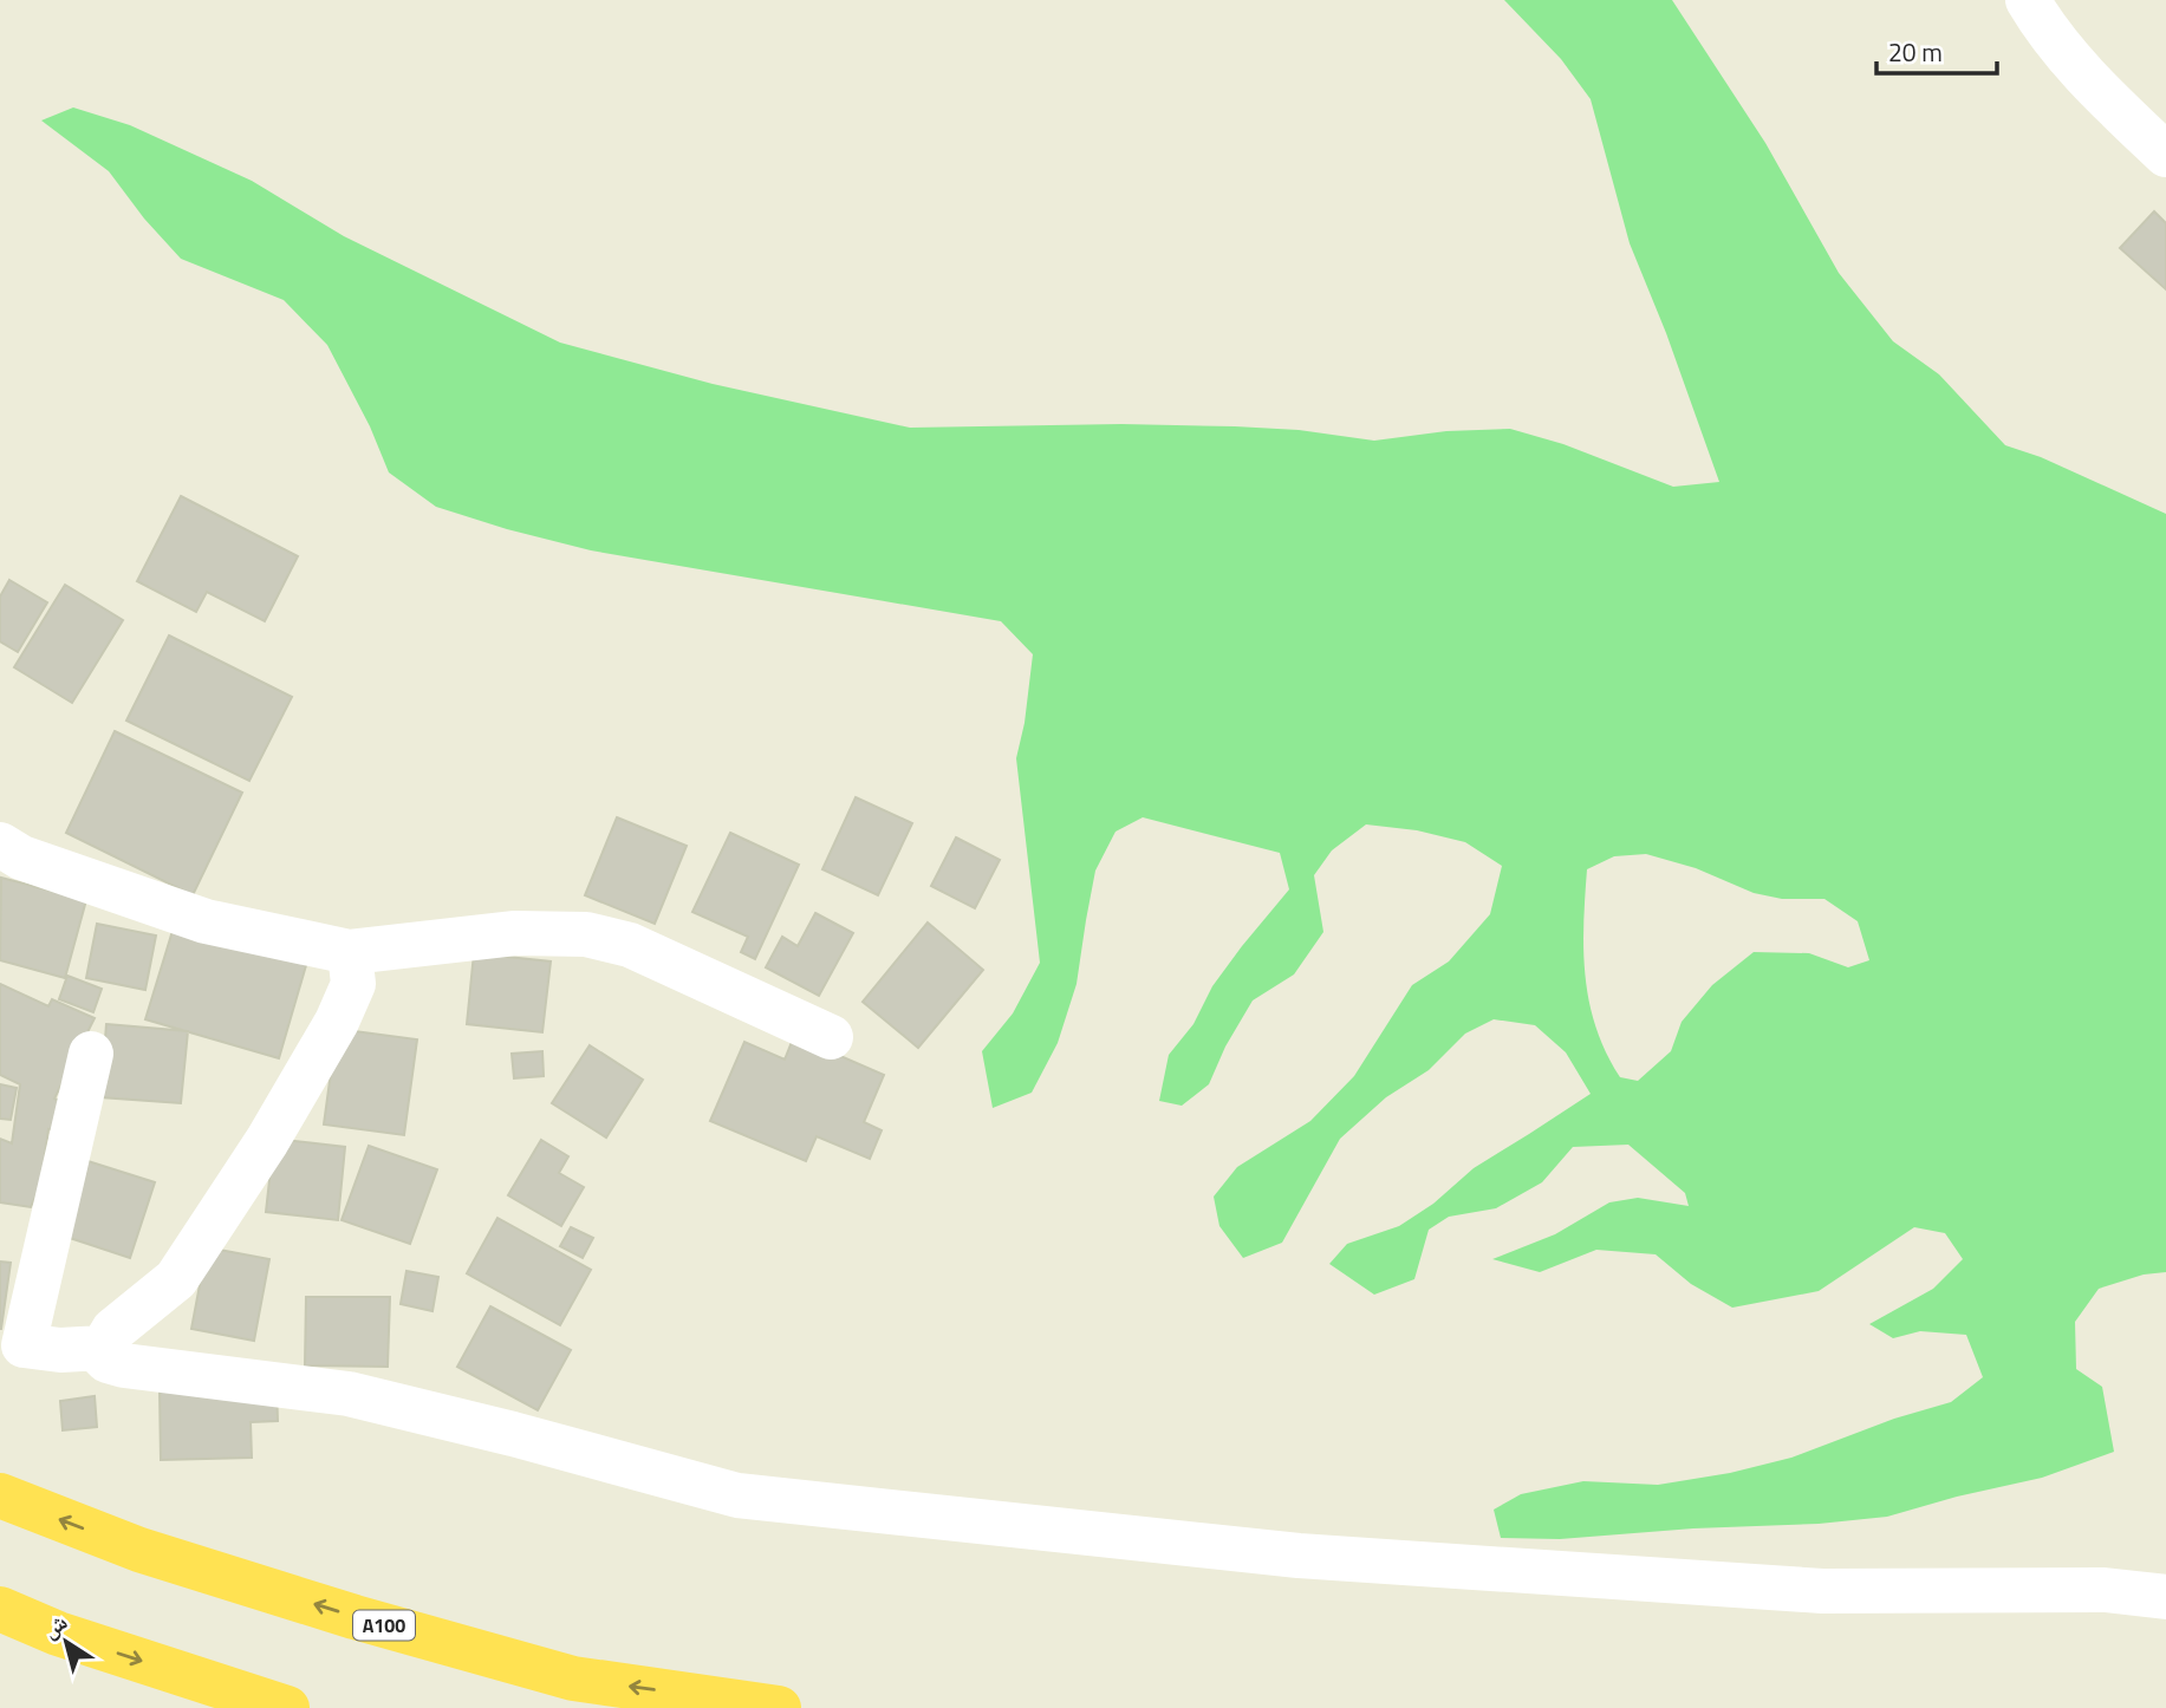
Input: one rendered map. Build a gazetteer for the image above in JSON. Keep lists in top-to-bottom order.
{
  "streets": {
    "highway": ["A100"]
  },
  "scale_bar": "20 m",
  "north": "top left"
}
